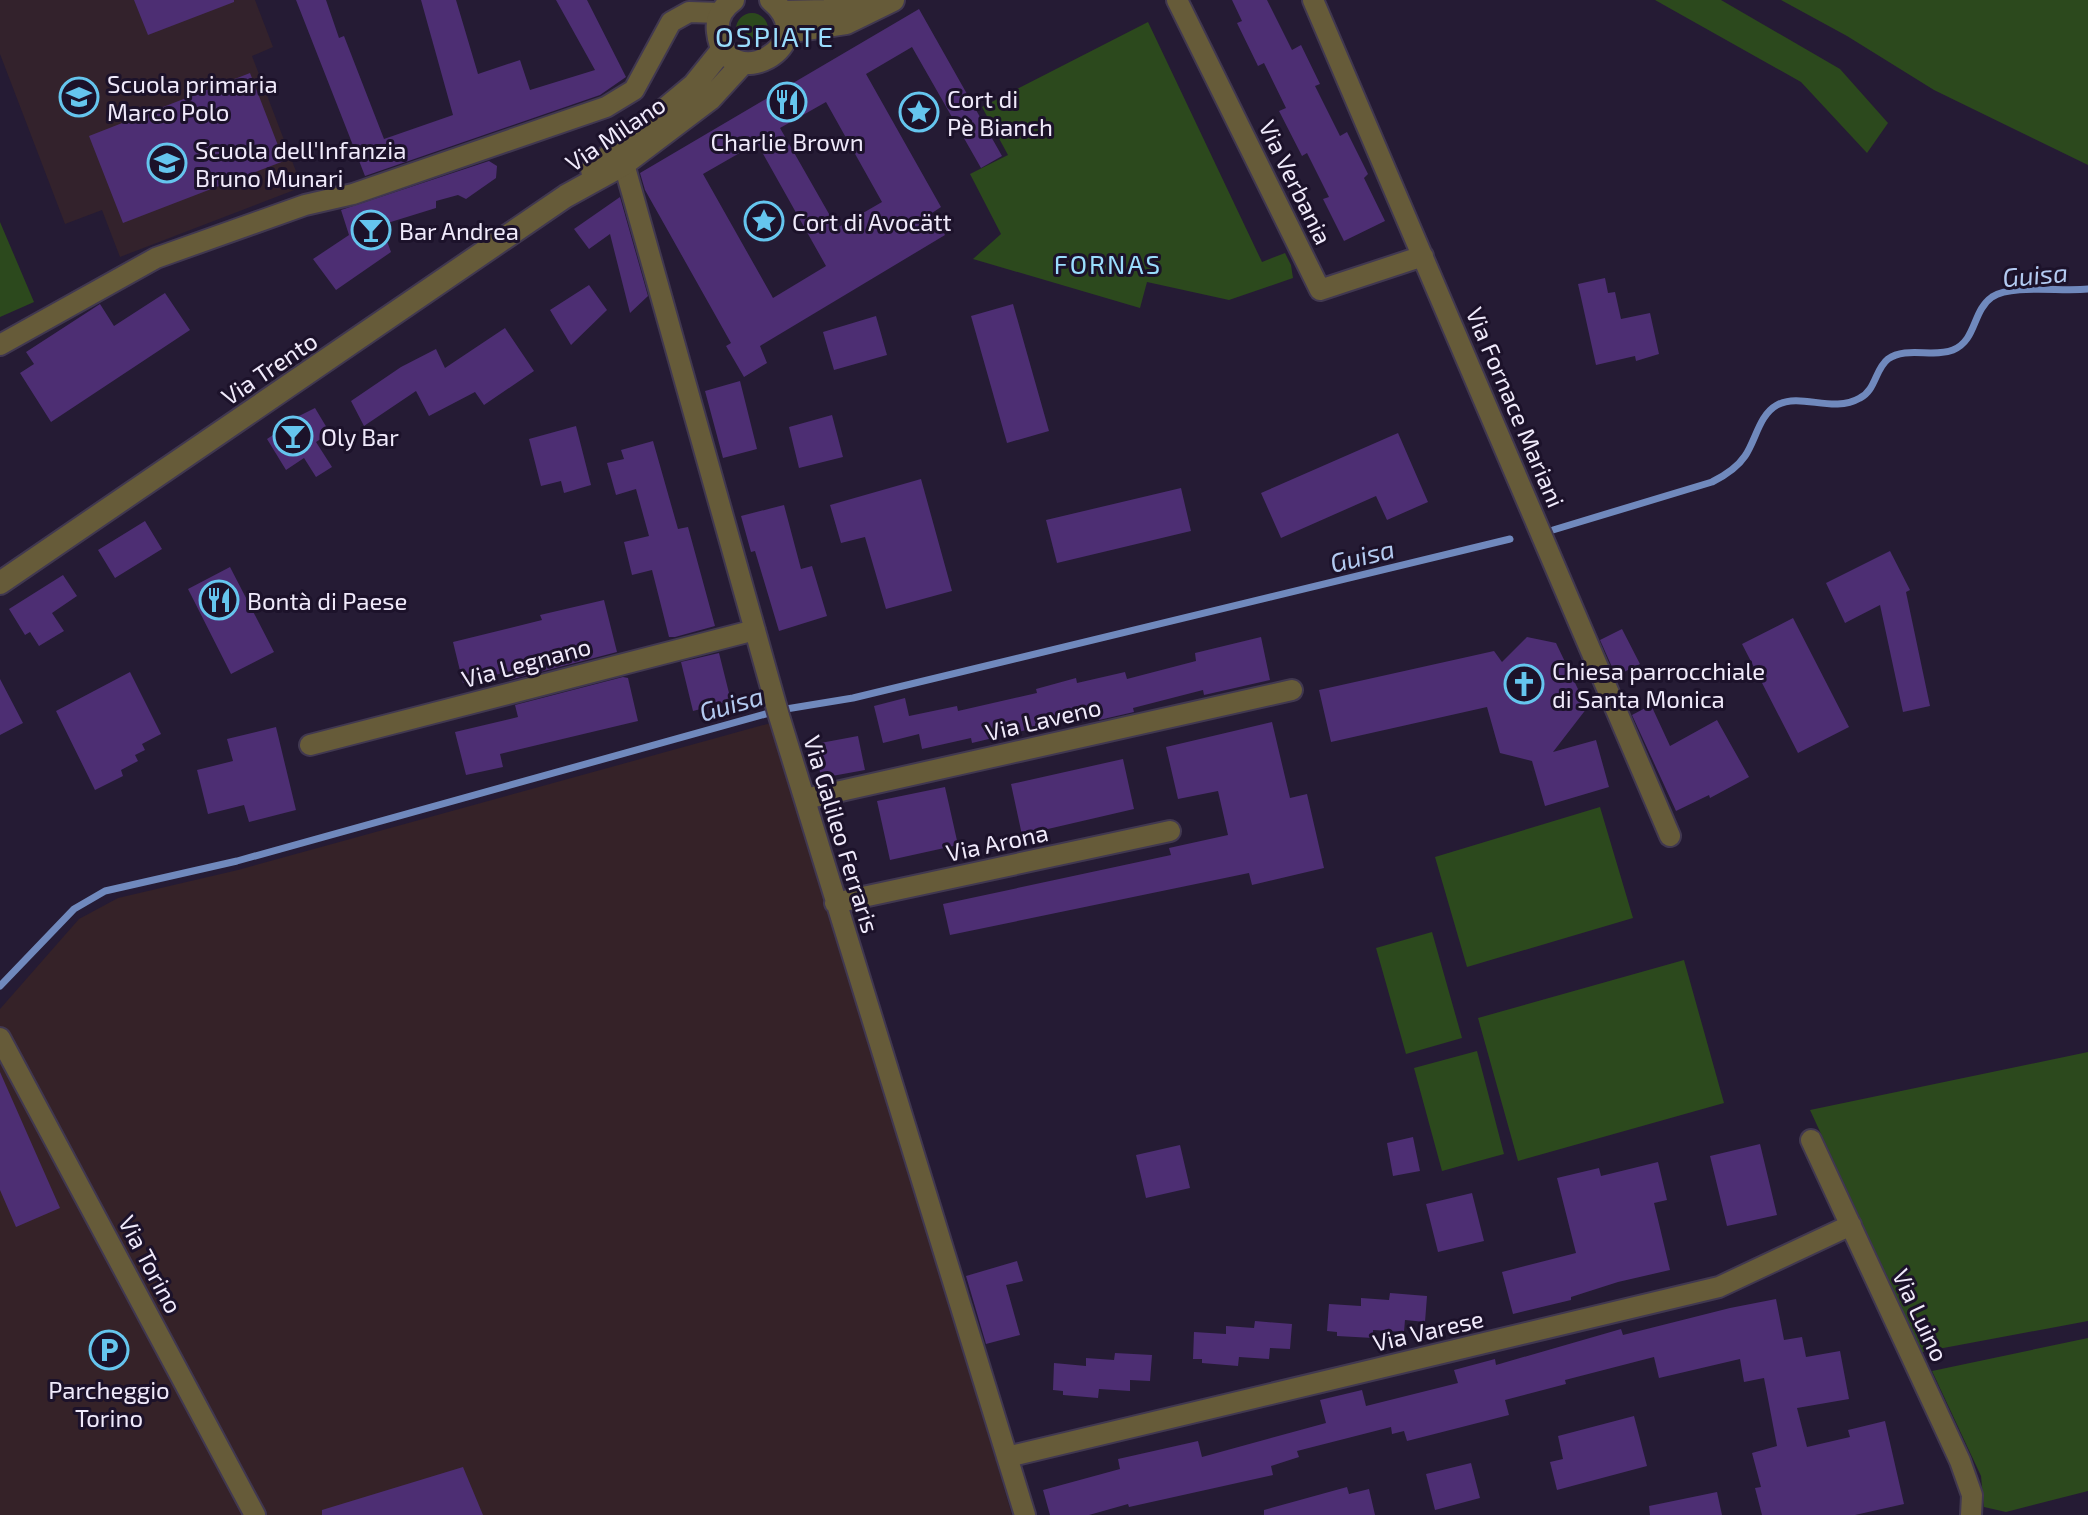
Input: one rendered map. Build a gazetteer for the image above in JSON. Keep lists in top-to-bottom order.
{
  "streets": {
    "street": [
      "Via Milano",
      "Via Verbania",
      "Via Trento",
      "Via Fornace Mariani",
      "Via Legnano",
      "Via Laveno",
      "Via Galileo Ferraris",
      "Via Arona",
      "Via Torino",
      "Via Luino",
      "Via Varese"
    ]
  },
  "crossings": [
    ["Via Milano", "Via Trento"],
    ["Via Milano", "Via Galileo Ferraris"],
    ["Via Verbania", "Via Fornace Mariani"],
    ["Via Legnano", "Via Galileo Ferraris"],
    ["Via Laveno", "Via Galileo Ferraris"],
    ["Via Galileo Ferraris", "Via Arona"],
    ["Via Galileo Ferraris", "Via Varese"],
    ["Via Luino", "Via Varese"]
  ],
  "districts": ["OSPIATE", "FORNAS"],
  "water": ["Guisa"],
  "places": {
    "school or university": ["Scuola primaria Marco Polo", "Scuola dell'Infanzia Bruno Munari"],
    "restaurant": ["Charlie Brown", "Bontà di Paese"],
    "place": ["Cort di Pè Bianch", "Cort di Avocätt"],
    "bar": ["Bar Andrea", "Oly Bar"],
    "church": ["Chiesa parrocchiale di Santa Monica"],
    "parking": ["Parcheggio Torino"]
  }
}
